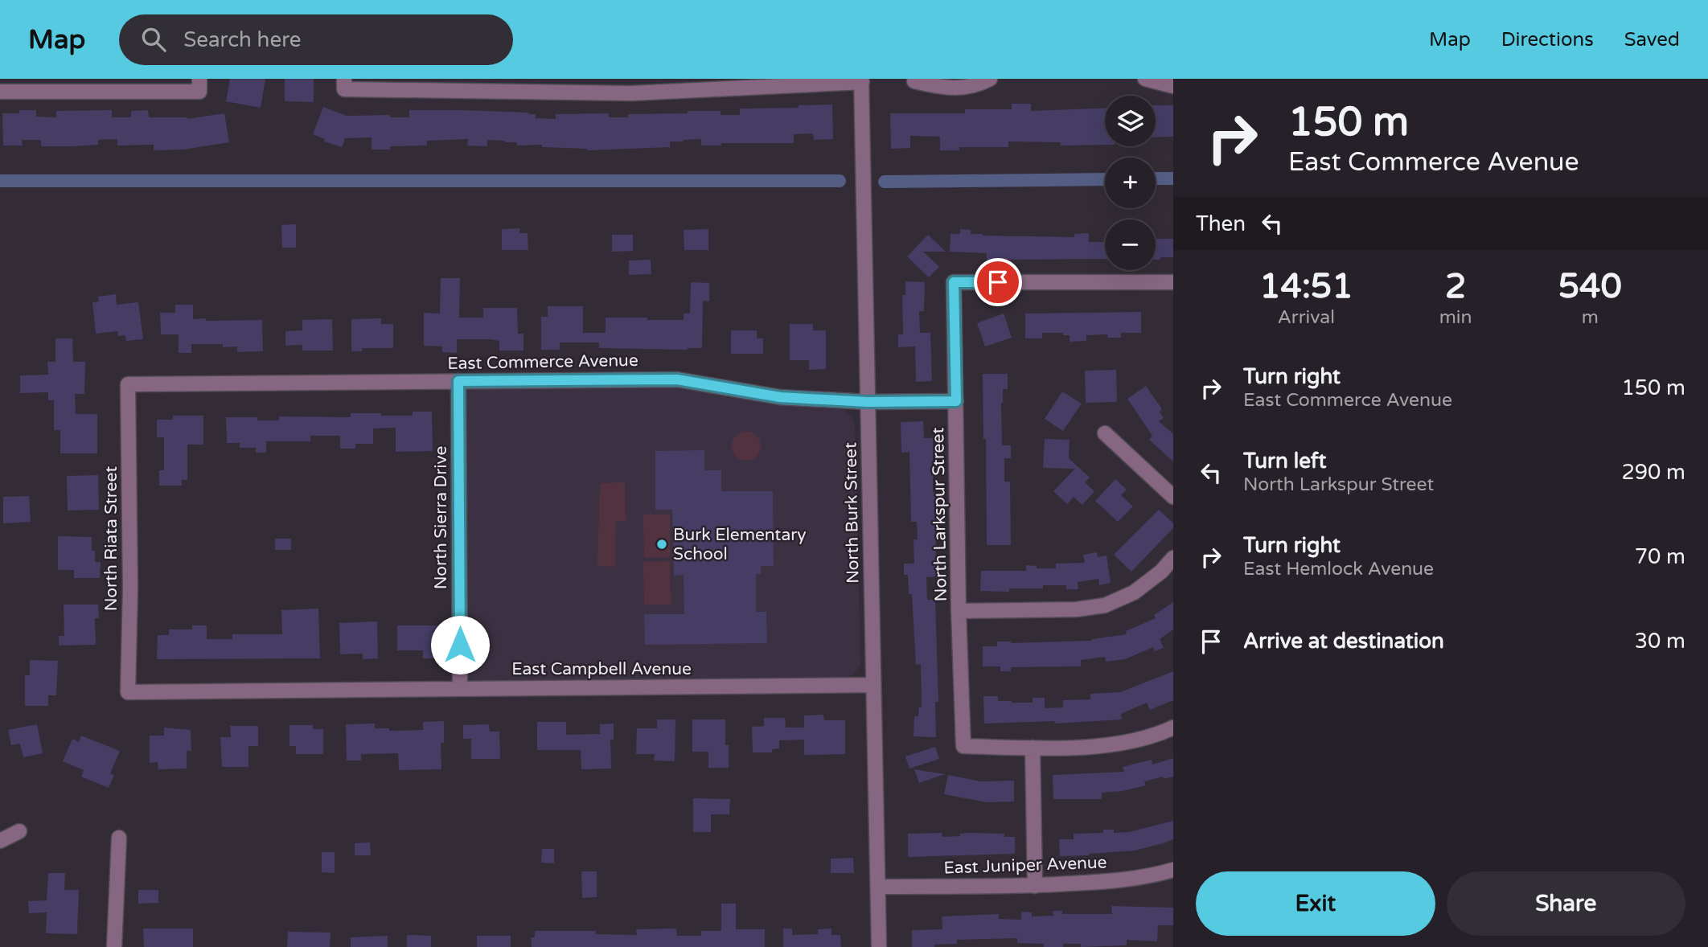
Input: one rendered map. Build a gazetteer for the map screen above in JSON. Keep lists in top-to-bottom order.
{
  "streets": {
    "street": [
      "East Commerce Avenue",
      "North Burk Street",
      "North Larkspur Street",
      "North Sierra Drive",
      "North Riata Street",
      "East Campbell Avenue",
      "East Juniper Avenue"
    ]
  },
  "crossings": [
    ["East Commerce Avenue", "North Burk Street"],
    ["East Commerce Avenue", "North Larkspur Street"],
    ["East Commerce Avenue", "North Sierra Drive"],
    ["East Commerce Avenue", "North Riata Street"],
    ["North Burk Street", "East Campbell Avenue"],
    ["North Burk Street", "East Juniper Avenue"],
    ["North Sierra Drive", "East Campbell Avenue"],
    ["North Riata Street", "East Campbell Avenue"]
  ],
  "places": ["Burk Elementary School"],
  "page": {
    "header": "Map",
    "search": "Search here",
    "nav": ["Map", "Directions", "Saved"],
    "turn": ["150 m", "East Commerce Avenue"],
    "map_buttons": ["+", "−"],
    "then": "Then",
    "eta": [
      "14:51",
      "Arrival",
      "2",
      "min",
      "540",
      "m"
    ],
    "list": [
      {
        "name": "Turn right",
        "note": "East Commerce Avenue",
        "value": "150 m"
      },
      {
        "name": "Turn left",
        "note": "North Larkspur Street",
        "value": "290 m"
      },
      {
        "name": "Turn right",
        "note": "East Hemlock Avenue",
        "value": "70 m"
      },
      {
        "name": "Arrive at destination",
        "value": "30 m"
      }
    ],
    "buttons": ["Exit", "Share"]
  }
}
